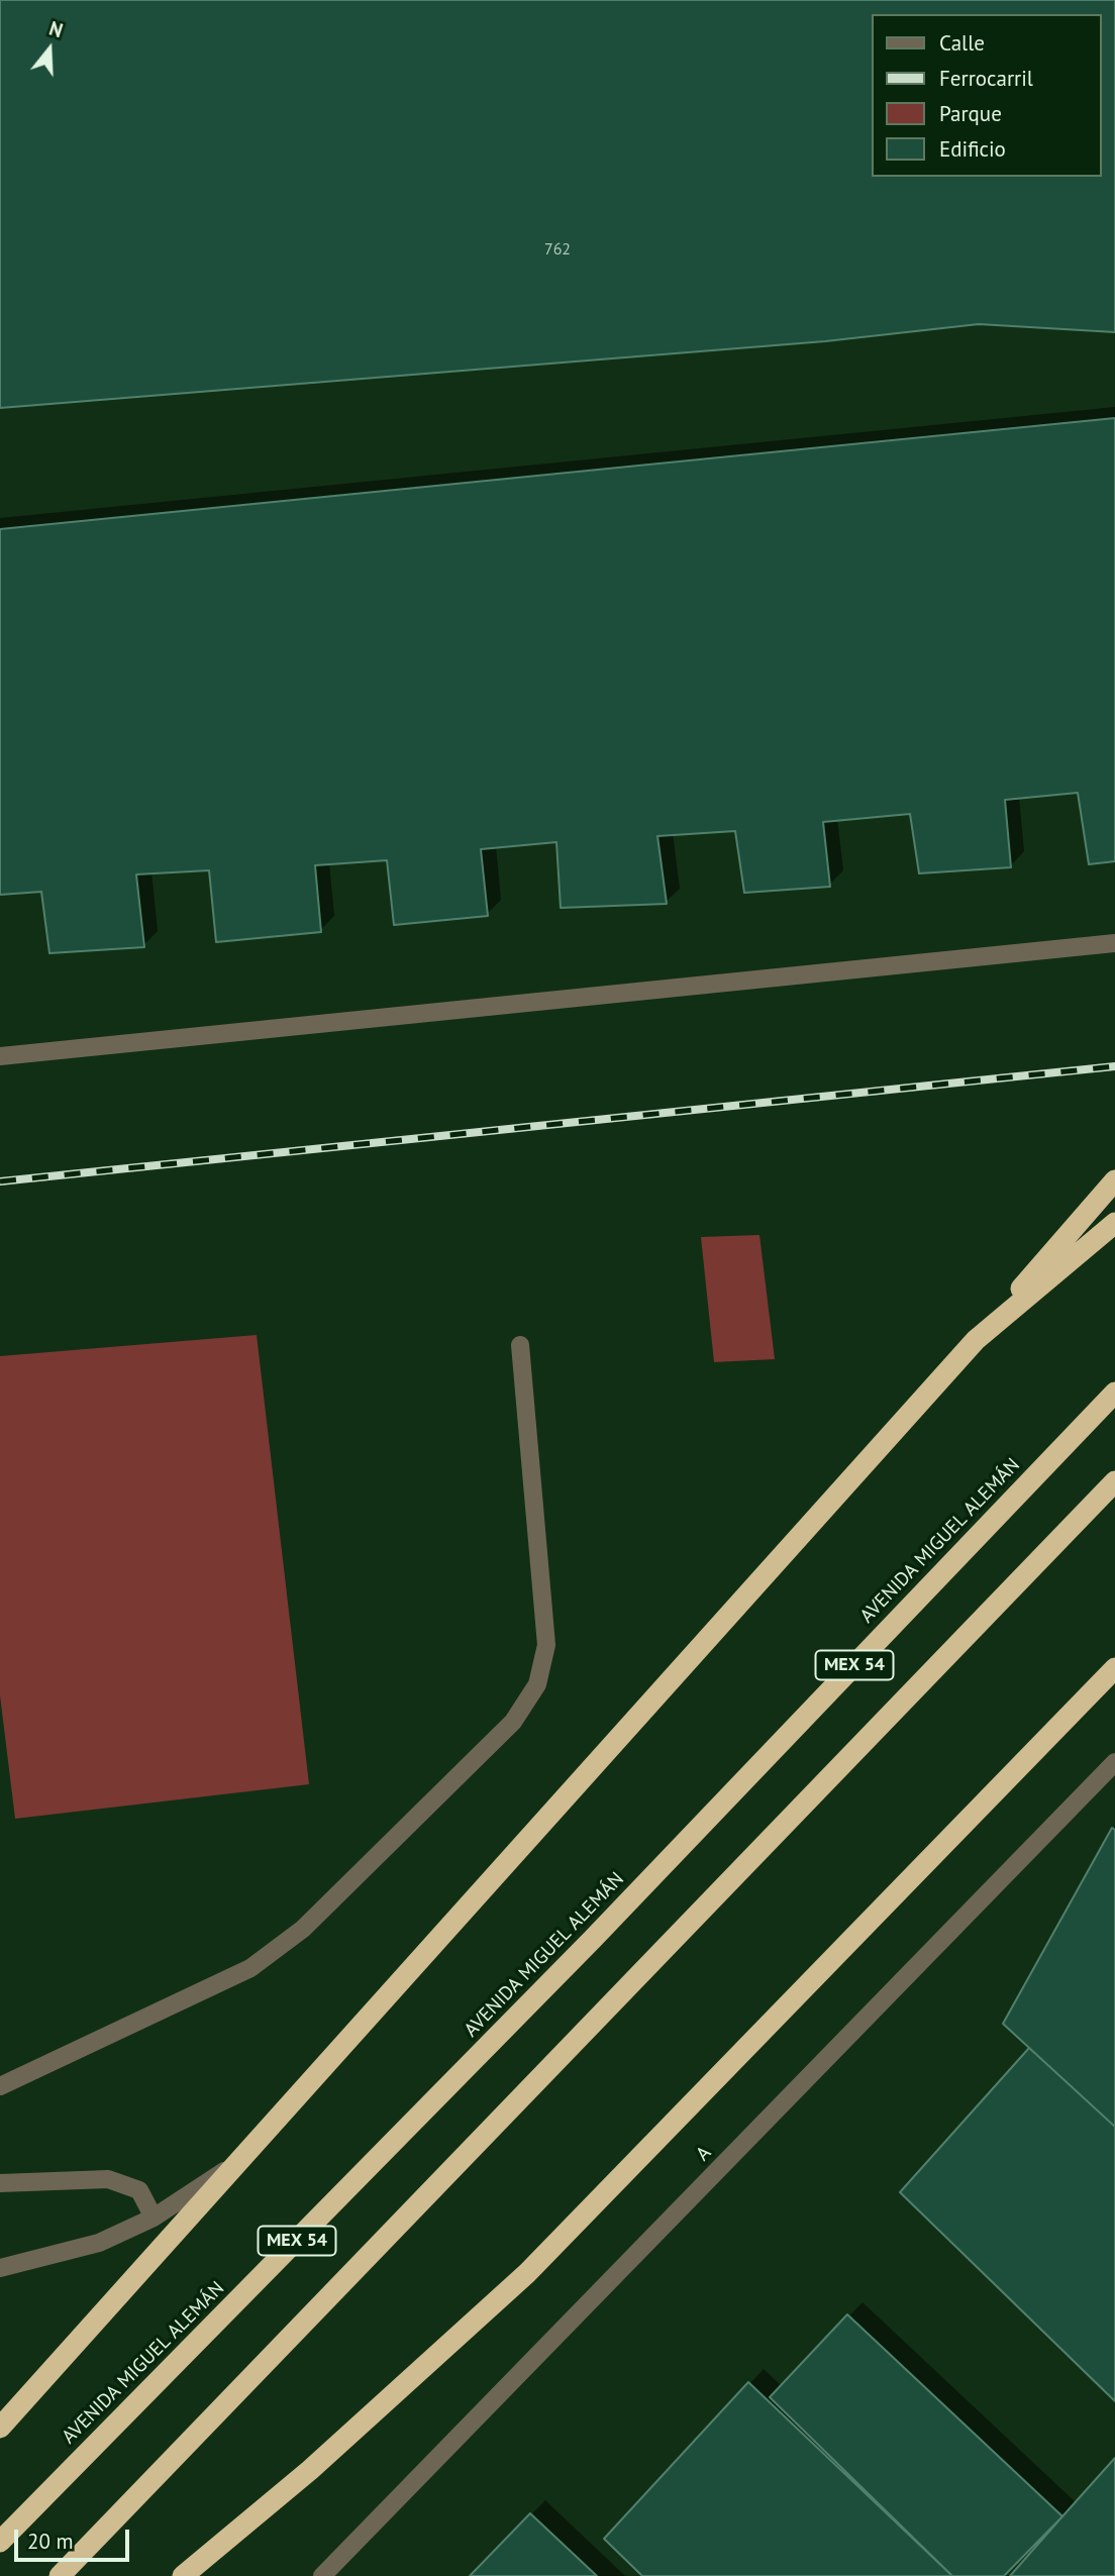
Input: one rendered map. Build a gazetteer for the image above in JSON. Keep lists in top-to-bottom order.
{
  "streets": {
    "highway": ["AVENIDA MIGUEL ALEMÁN", "MEX 54"],
    "street": ["A"]
  },
  "house_numbers": ["762"],
  "legend": [
    "Calle",
    "Ferrocarril",
    "Parque",
    "Edificio"
  ],
  "scale_bar": "20 m",
  "north": "top"
}
